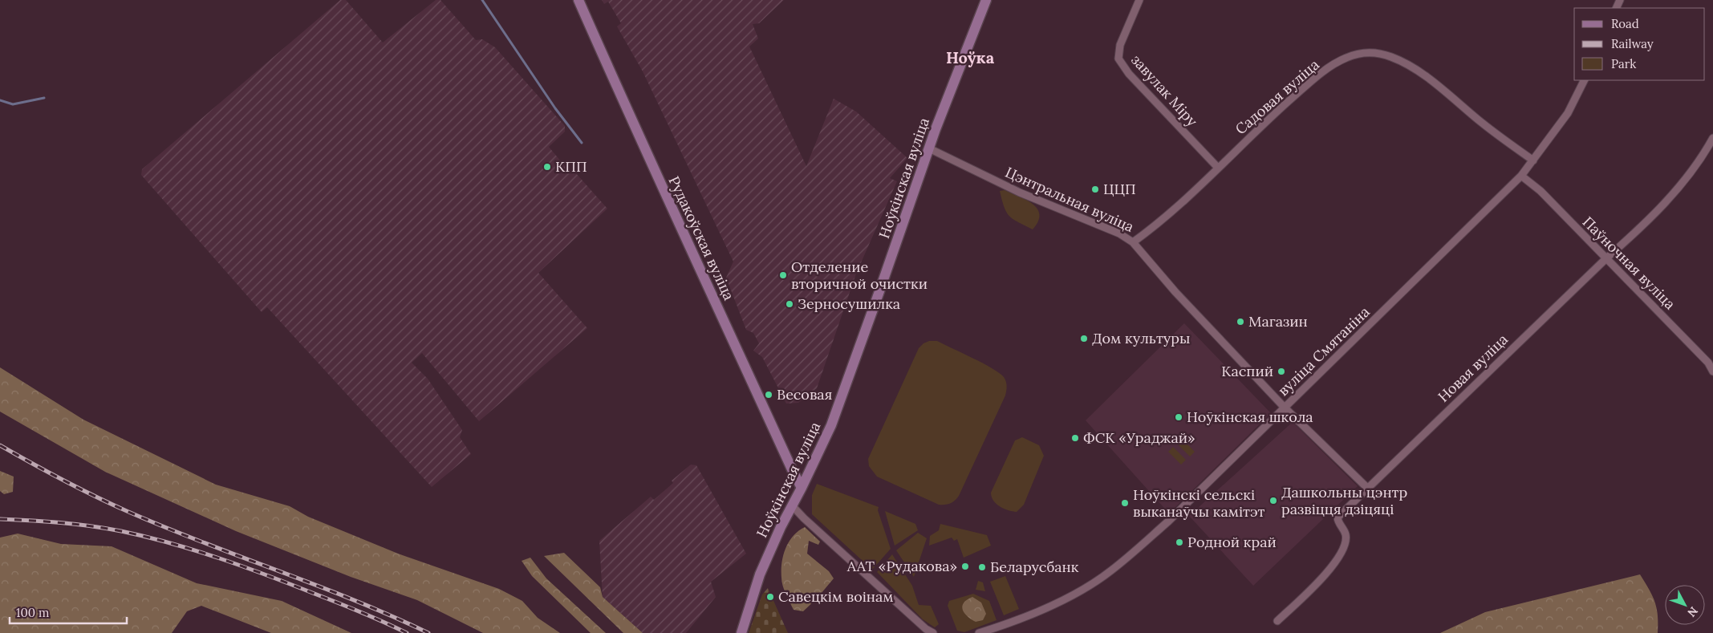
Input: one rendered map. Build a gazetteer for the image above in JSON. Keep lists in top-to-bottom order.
{
  "streets": {
    "main road": ["Ноўкінская вуліца", "Рудакоўская вуліца"],
    "street": [
      "завулак Міру",
      "Садовая вуліца",
      "Цэнтральная вуліца",
      "Паўночная вуліца",
      "вуліца Смятаніна",
      "Новая вуліца"
    ]
  },
  "crossings": [
    ["завулак Міру", "Садовая вуліца"],
    ["Садовая вуліца", "Цэнтральная вуліца"],
    ["Садовая вуліца", "вуліца Смятаніна"],
    ["Ноўкінская вуліца", "Цэнтральная вуліца"],
    ["Ноўкінская вуліца", "Рудакоўская вуліца"],
    ["Цэнтральная вуліца", "вуліца Смятаніна"],
    ["Цэнтральная вуліца", "Новая вуліца"],
    ["Паўночная вуліца", "вуліца Смятаніна"],
    ["Паўночная вуліца", "Новая вуліца"]
  ],
  "districts": ["Ноўка"],
  "places": [
    "КПП",
    "ЦЦП",
    "Отделение вторичной очистки",
    "Зерносушилка",
    "Магазин",
    "Дом культуры",
    "Каспий",
    "Весовая",
    "Ноўкінская школа",
    "ФСК «Ураджай»",
    "Дашкольны цэнтр развіцця дзіцяці",
    "Ноўкінскі сельскі выканаўчы камітэт",
    "Родной край",
    "ААТ «Рудакова»",
    "Беларусбанк",
    "Савецкім воінам"
  ],
  "legend": ["Road", "Railway", "Park"],
  "scale_bar": "100 m",
  "north": "bottom right"
}
